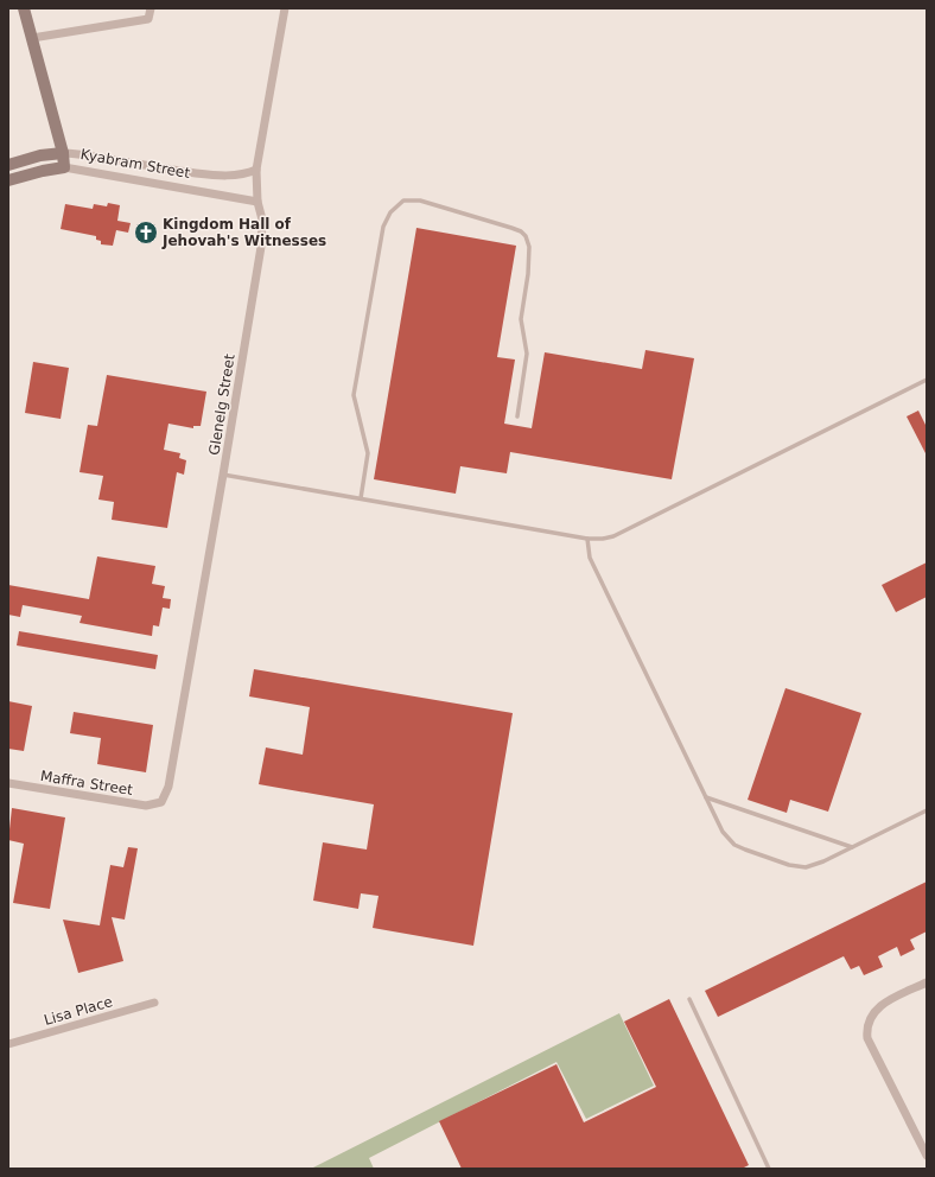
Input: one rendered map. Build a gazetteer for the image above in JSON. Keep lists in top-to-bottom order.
{
  "streets": {
    "street": [
      "Kyabram Street",
      "Glenelg Street",
      "Maffra Street",
      "Lisa Place"
    ]
  },
  "crossings": [
    ["Kyabram Street", "Glenelg Street"],
    ["Glenelg Street", "Maffra Street"]
  ],
  "places": {
    "church": ["Kingdom Hall of Jehovah's Witnesses"]
  }
}
